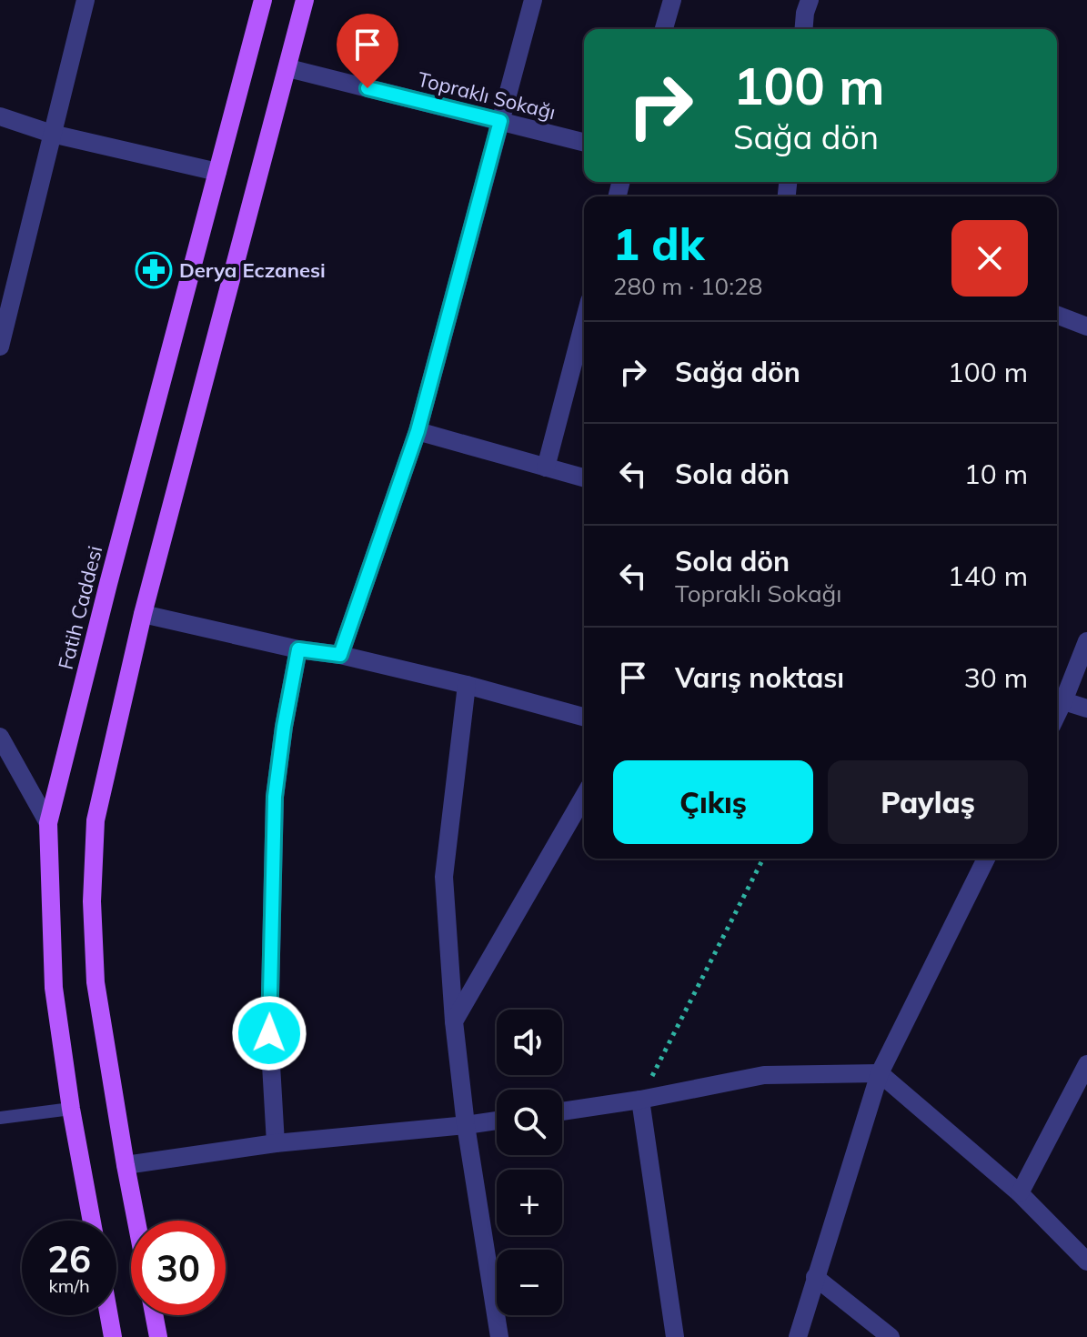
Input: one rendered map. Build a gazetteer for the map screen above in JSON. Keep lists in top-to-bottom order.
{
  "streets": {
    "main road": ["Fatih Caddesi"],
    "street": ["Topraklı Sokağı"]
  },
  "places": {
    "pharmacy": ["Derya Eczanesi"]
  },
  "page": {
    "turn": ["100 m", "Sağa dön"],
    "heading": ["1 dk", "280 m · 10:28"],
    "list": [
      {
        "name": "Sağa dön",
        "value": "100 m"
      },
      {
        "name": "Sola dön",
        "value": "10 m"
      },
      {
        "name": "Sola dön",
        "note": "Topraklı Sokağı",
        "value": "140 m"
      },
      {
        "name": "Varış noktası",
        "value": "30 m"
      }
    ],
    "buttons": ["Çıkış", "Paylaş"],
    "map_buttons": ["+", "−"],
    "speed": "26 km/h",
    "limit": "30"
  }
}
